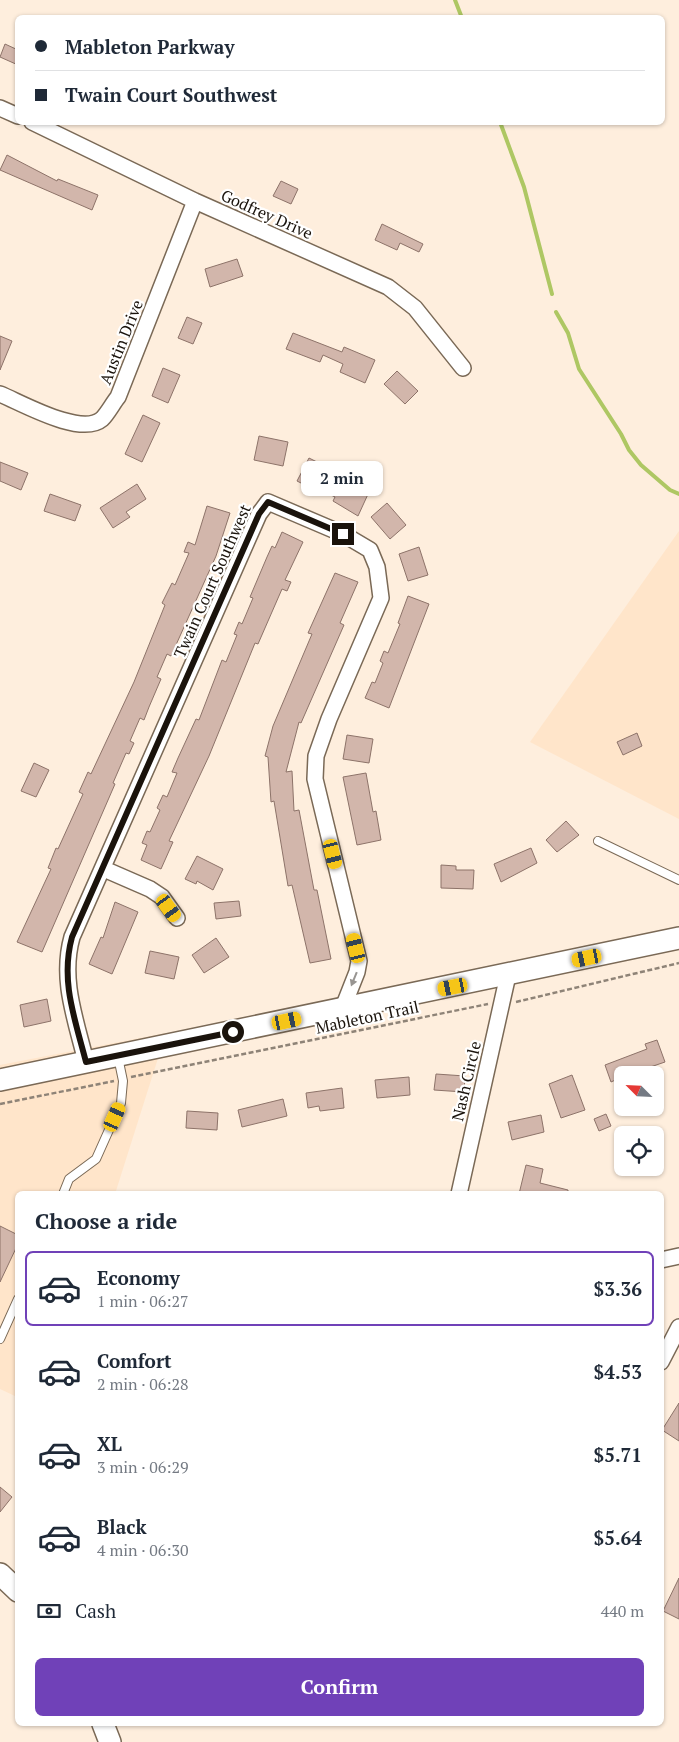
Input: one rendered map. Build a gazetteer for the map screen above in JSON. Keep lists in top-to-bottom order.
{
  "streets": {
    "street": [
      "Godfrey Drive",
      "Austin Drive",
      "Twain Court Southwest",
      "Nash Circle"
    ],
    "path": ["Mableton Trail"]
  },
  "crossings": [
    ["Godfrey Drive", "Austin Drive"],
    ["Mableton Trail", "Nash Circle"]
  ],
  "north": "top left",
  "page": {
    "banner": ["Mableton Parkway", "Twain Court Southwest"],
    "bubble": "2 min",
    "heading": "Choose a ride",
    "list": [
      {
        "name": "Economy",
        "note": "1 min · 06:27",
        "value": "$3.36"
      },
      {
        "name": "Comfort",
        "note": "2 min · 06:28",
        "value": "$4.53"
      },
      {
        "name": "XL",
        "note": "3 min · 06:29",
        "value": "$5.71"
      },
      {
        "name": "Black",
        "note": "4 min · 06:30",
        "value": "$5.64"
      }
    ],
    "pay": ["Cash", "440 m"],
    "buttons": "Confirm"
  }
}
